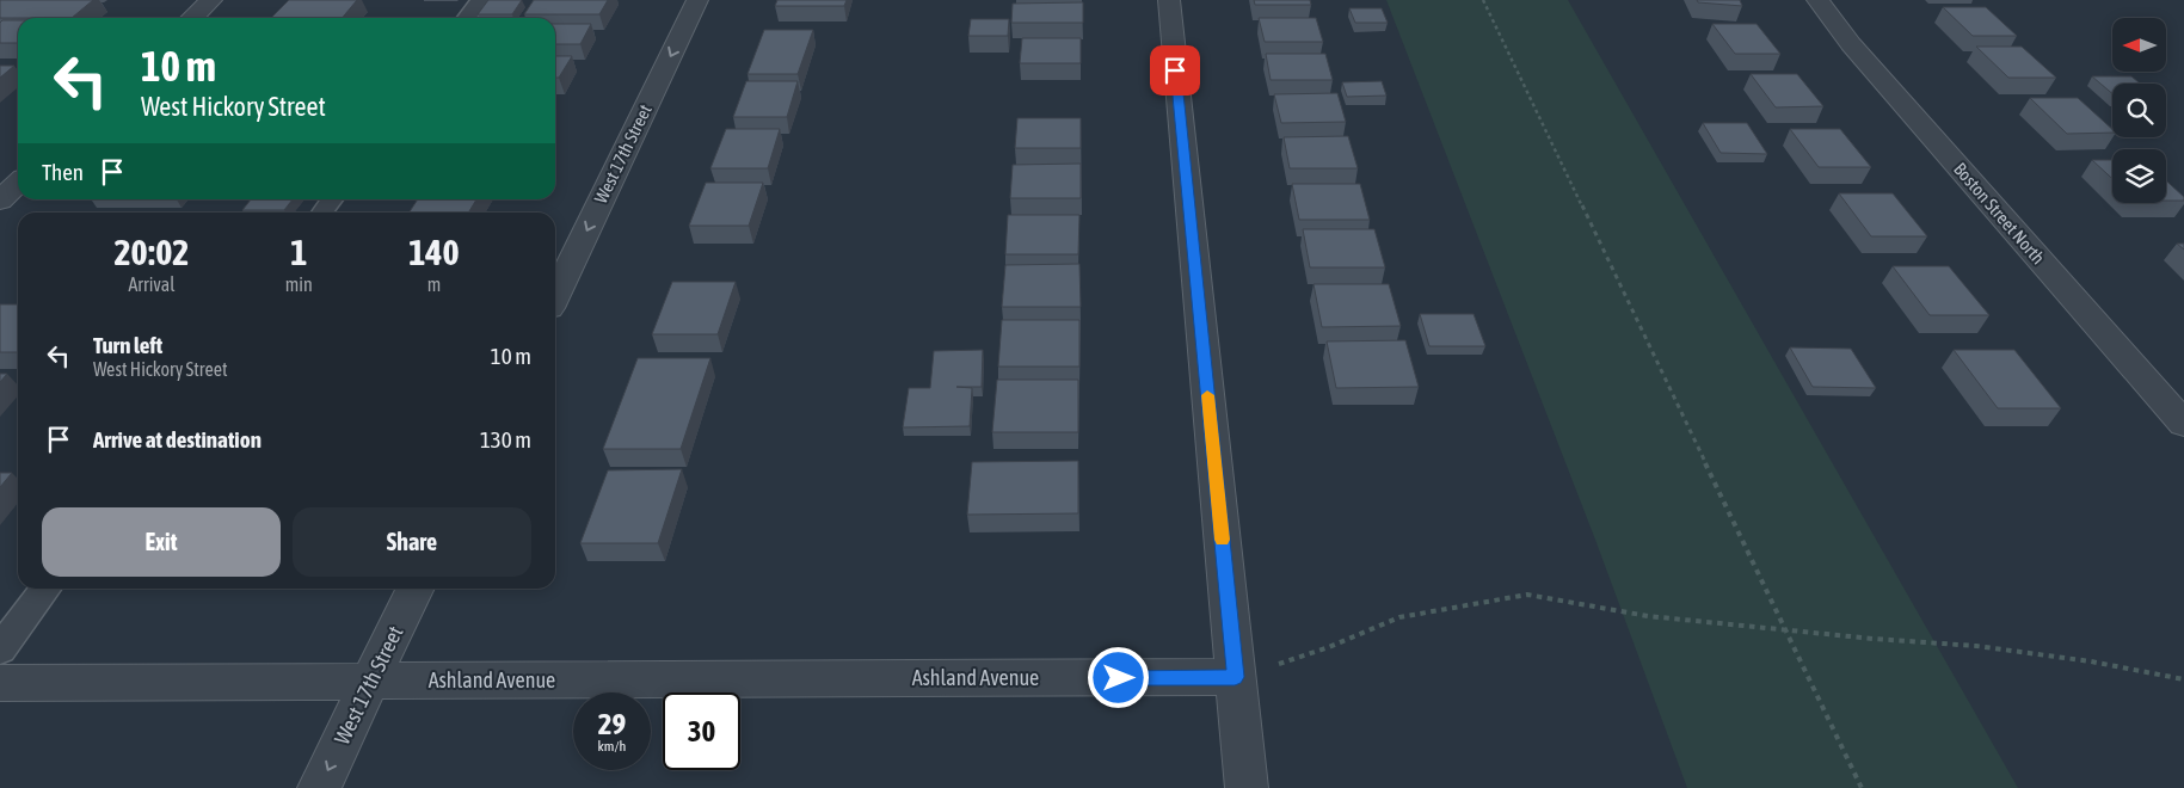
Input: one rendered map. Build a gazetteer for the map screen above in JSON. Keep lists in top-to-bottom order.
{
  "streets": {
    "street": ["West 17th Street", "Boston Street North", "Ashland Avenue"]
  },
  "crossings": [
    ["West 17th Street", "Ashland Avenue"]
  ],
  "one_way": ["West 17th Street"],
  "north": "left",
  "page": {
    "turn": ["10 m", "West Hickory Street"],
    "then": "Then",
    "eta": [
      "20:02",
      "Arrival",
      "1",
      "min",
      "140",
      "m"
    ],
    "list": [
      {
        "name": "Turn left",
        "note": "West Hickory Street",
        "value": "10 m"
      },
      {
        "name": "Arrive at destination",
        "value": "130 m"
      }
    ],
    "buttons": ["Exit", "Share"],
    "speed": "29 km/h",
    "limit": "30"
  }
}
